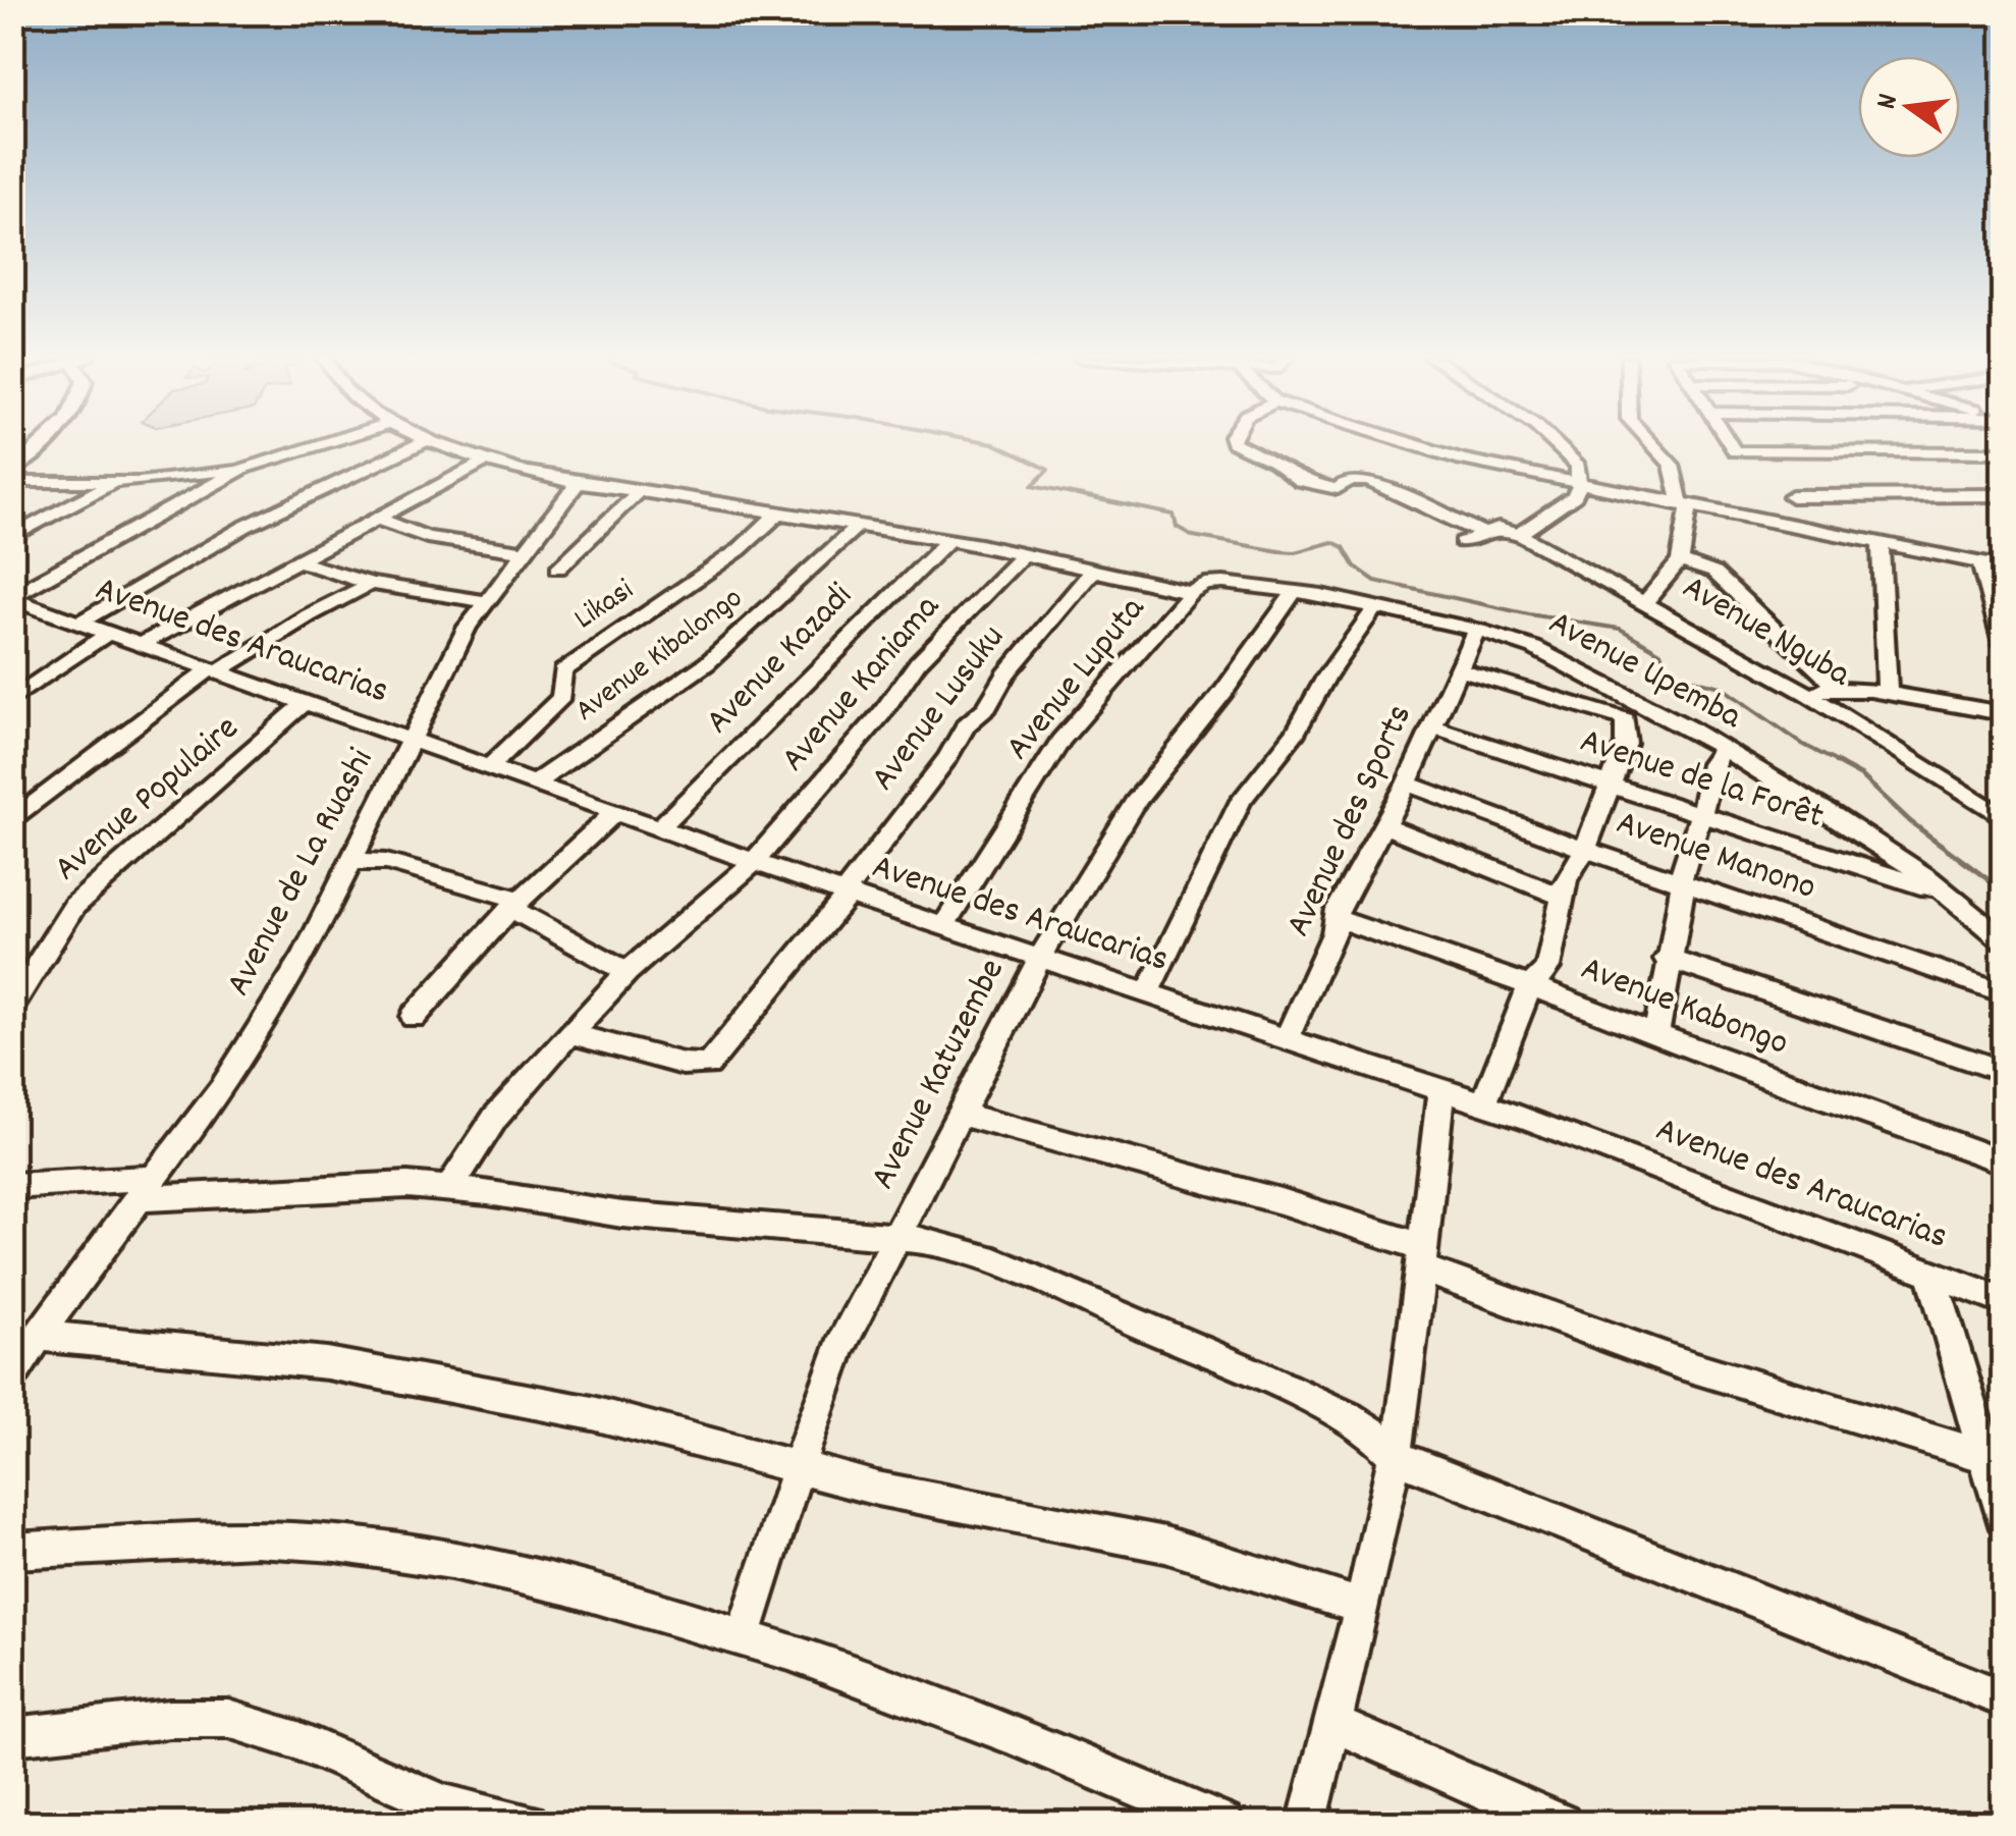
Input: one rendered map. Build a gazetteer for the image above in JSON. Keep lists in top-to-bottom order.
{
  "streets": {
    "street": [
      "Likasi",
      "Avenue Nguba",
      "Avenue des Araucarias",
      "Avenue Kibalongo",
      "Avenue Kazadi",
      "Avenue Upemba",
      "Avenue Luputa",
      "Avenue Kaniama",
      "Avenue Lusuku",
      "Avenue de la Forêt",
      "Avenue Populaire",
      "Avenue des Sports",
      "Avenue Manono",
      "Avenue de La Ruashi",
      "Avenue Kabongo",
      "Avenue Katuzembe"
    ]
  },
  "crossings": [
    ["Likasi", "Avenue des Araucarias"],
    ["Likasi", "Avenue Upemba"],
    ["Avenue des Araucarias", "Avenue Kibalongo"],
    ["Avenue des Araucarias", "Avenue Kazadi"],
    ["Avenue des Araucarias", "Avenue Luputa"],
    ["Avenue des Araucarias", "Avenue Kaniama"],
    ["Avenue des Araucarias", "Avenue Lusuku"],
    ["Avenue des Araucarias", "Avenue Populaire"],
    ["Avenue des Araucarias", "Avenue des Sports"],
    ["Avenue des Araucarias", "Avenue de La Ruashi"],
    ["Avenue des Araucarias", "Avenue Katuzembe"],
    ["Avenue Kibalongo", "Avenue Upemba"],
    ["Avenue Kazadi", "Avenue Upemba"],
    ["Avenue Upemba", "Avenue Luputa"],
    ["Avenue Upemba", "Avenue Kaniama"],
    ["Avenue Upemba", "Avenue Lusuku"],
    ["Avenue Upemba", "Avenue de la Forêt"],
    ["Avenue Upemba", "Avenue des Sports"],
    ["Avenue Upemba", "Avenue de La Ruashi"],
    ["Avenue Upemba", "Avenue Katuzembe"],
    ["Avenue Kaniama", "Avenue Lusuku"],
    ["Avenue de la Forêt", "Avenue des Sports"],
    ["Avenue des Sports", "Avenue Manono"],
    ["Avenue des Sports", "Avenue Kabongo"]
  ],
  "north": "left"
}
